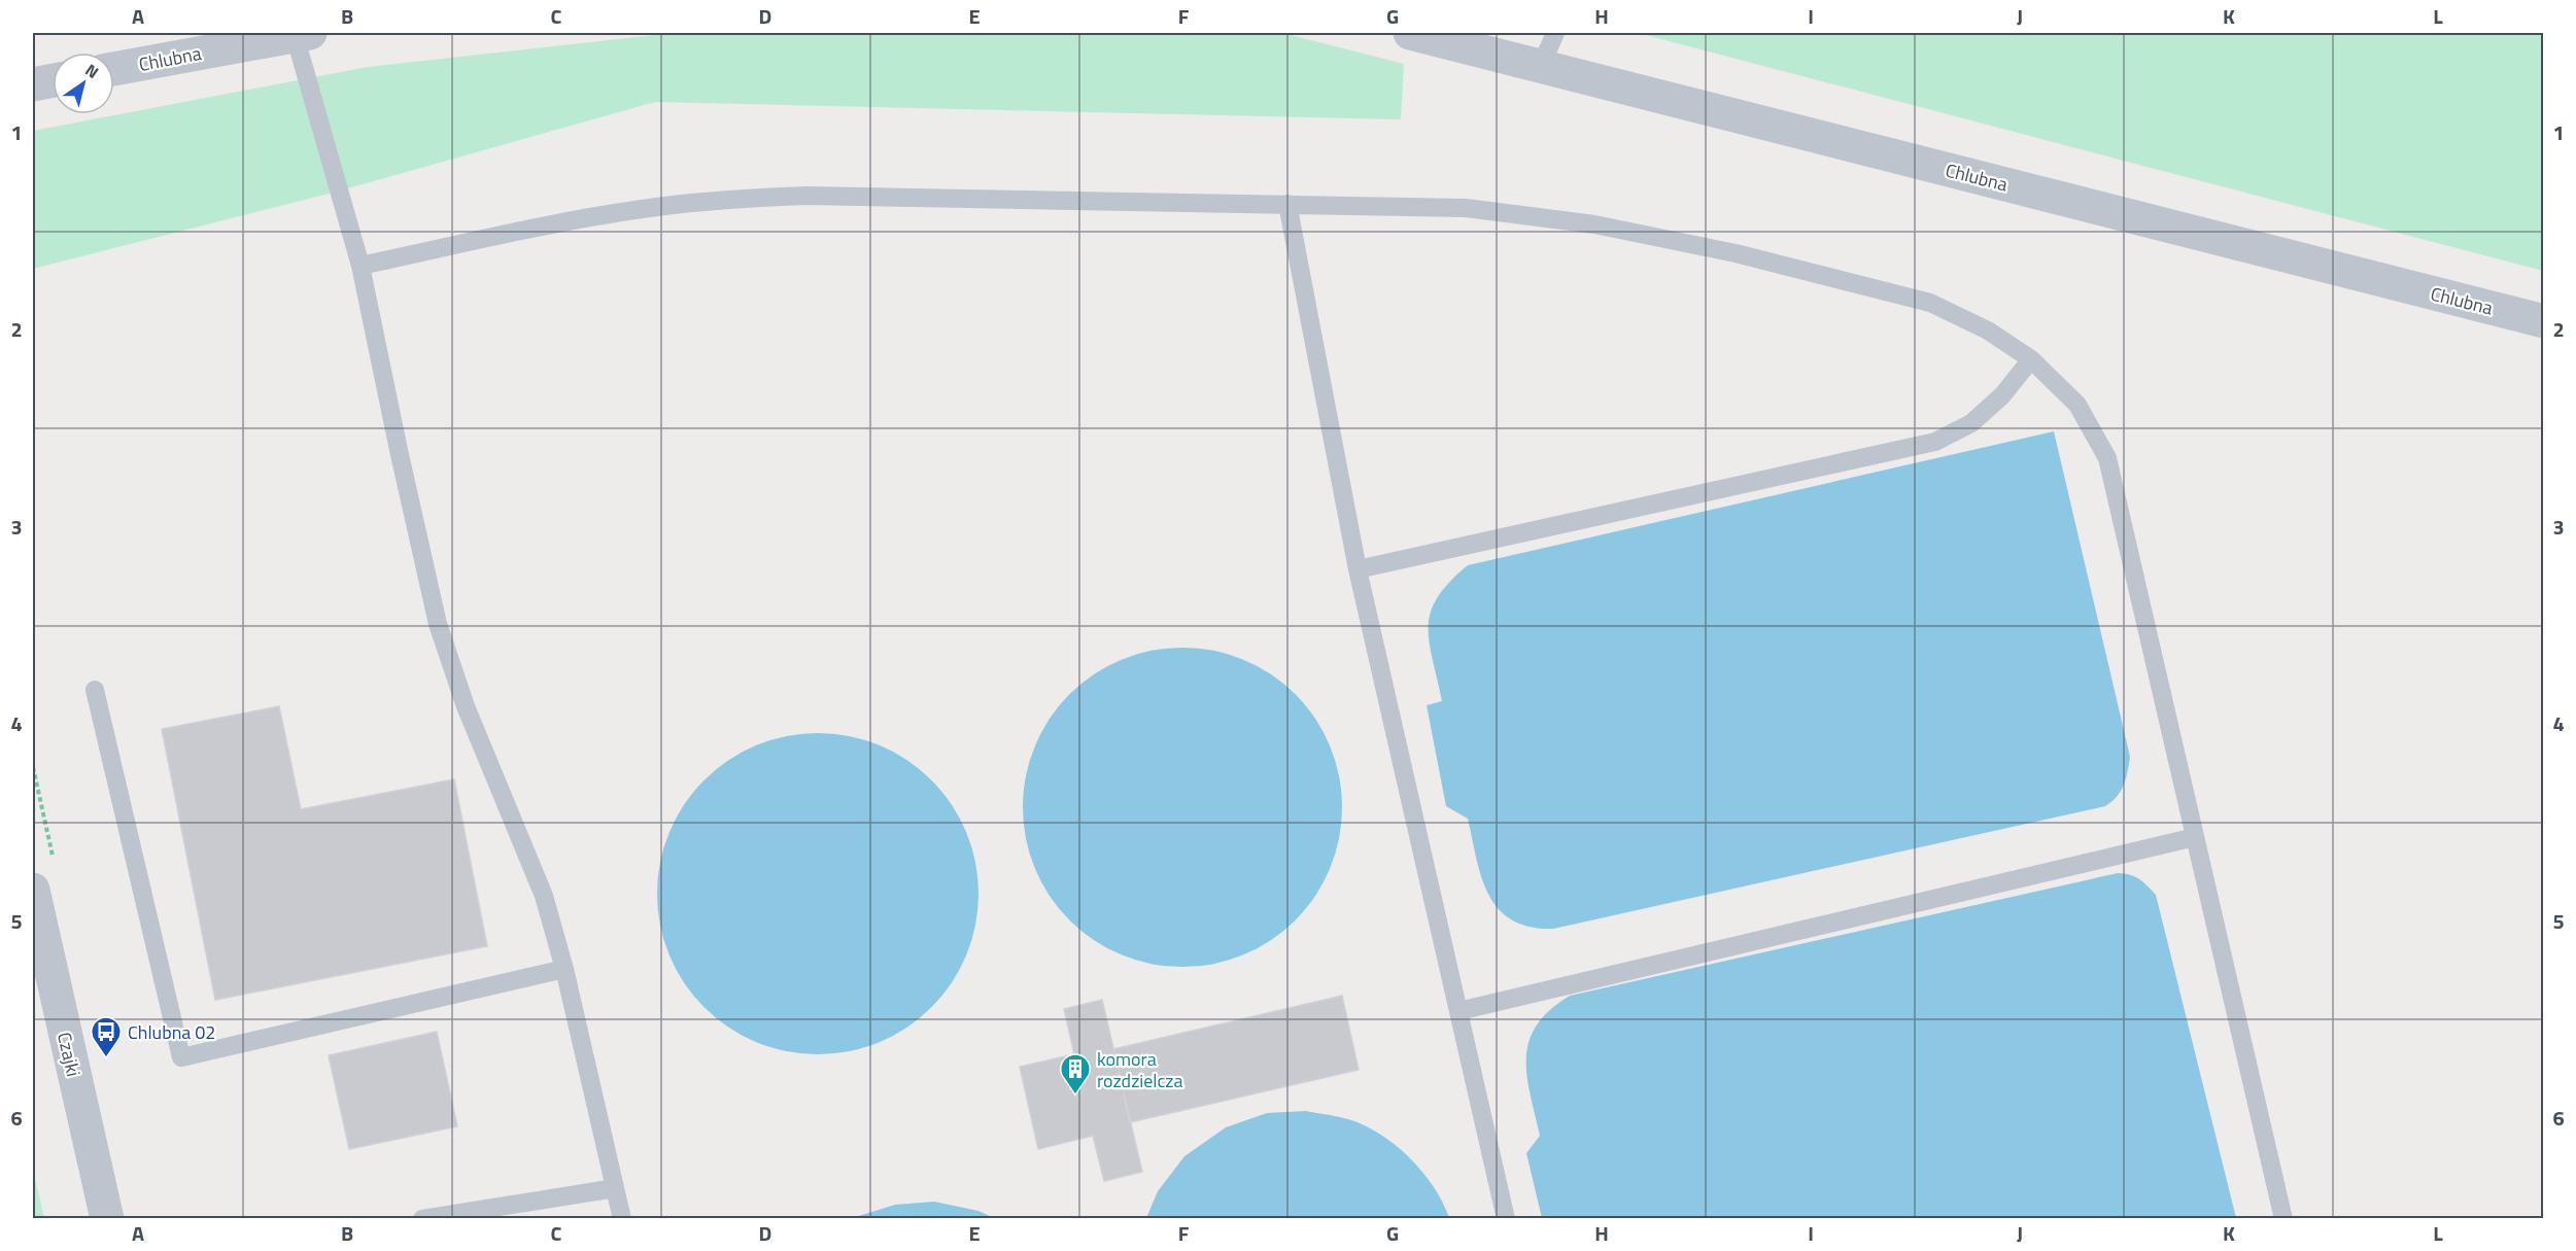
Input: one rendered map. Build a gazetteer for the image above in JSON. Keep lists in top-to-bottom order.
{
  "streets": {
    "street": ["Chlubna", "Czajki"]
  },
  "places": {
    "bus stop": ["Chlubna 02"],
    "building": ["komora rozdzielcza"]
  },
  "north": "top right",
  "grid": {
    "columns": [
      "A",
      "B",
      "C",
      "D",
      "E",
      "F",
      "G",
      "H",
      "I",
      "J",
      "K",
      "L"
    ],
    "rows": [
      "1",
      "2",
      "3",
      "4",
      "5",
      "6"
    ]
  }
}
